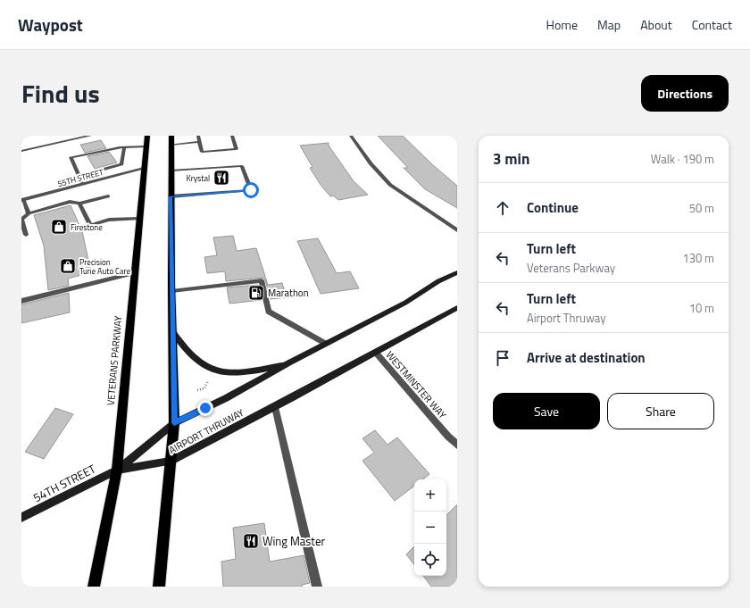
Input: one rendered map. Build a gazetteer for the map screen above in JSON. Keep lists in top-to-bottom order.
{
  "streets": {
    "main road": ["VETERANS PARKWAY", "AIRPORT THRUWAY", "54TH STREET"],
    "street": ["55TH STREET", "WESTMINSTER WAY"]
  },
  "crossings": [
    ["55TH STREET", "VETERANS PARKWAY"],
    ["VETERANS PARKWAY", "AIRPORT THRUWAY"],
    ["VETERANS PARKWAY", "54TH STREET"],
    ["WESTMINSTER WAY", "AIRPORT THRUWAY"],
    ["AIRPORT THRUWAY", "54TH STREET"]
  ],
  "places": {
    "restaurant": ["Krystal", "Wing Master"],
    "shop": ["Firestone", "Precision Tune Auto Care"],
    "fuel station": ["Marathon"]
  },
  "page": {
    "header": "Waypost",
    "nav": [
      "Home",
      "Map",
      "About",
      "Contact"
    ],
    "title": "Find us",
    "buttons": [
      "Directions",
      ["Save", "Share"]
    ],
    "heading": ["3 min", "Walk · 190 m"],
    "list": [
      ["Continue", "50 m"],
      ["Turn left", "Veterans Parkway", "130 m"],
      ["Turn left", "Airport Thruway", "10 m"],
      "Arrive at destination"
    ],
    "map_buttons": ["+", "−"]
  }
}
